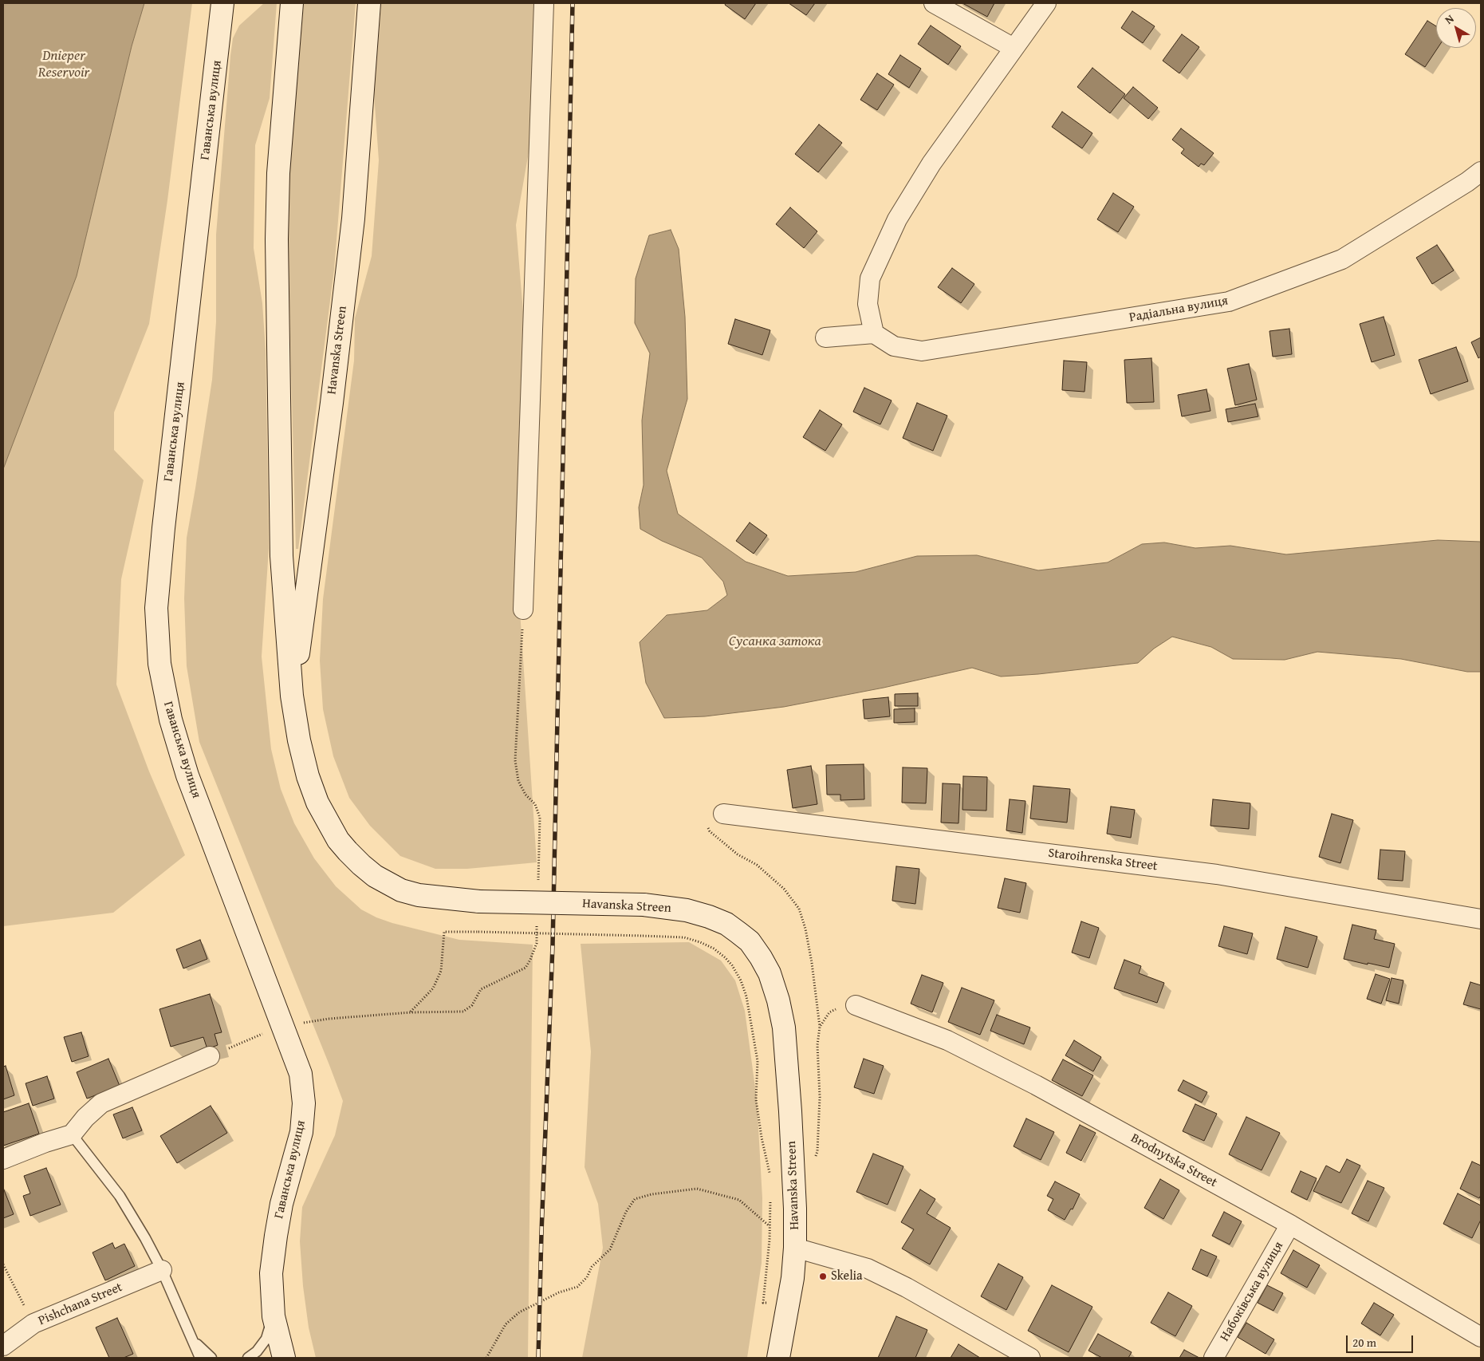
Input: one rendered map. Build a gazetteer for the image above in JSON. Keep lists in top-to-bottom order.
{
  "streets": {
    "street": [
      "Гаванська вулиця",
      "Радіальна вулиця",
      "Havanska Streen",
      "Staroihrenska Street",
      "Brodnytska Street",
      "Набоківська вулиця",
      "Pishchana Street"
    ]
  },
  "crossings": [
    ["Brodnytska Street", "Набоківська вулиця"]
  ],
  "water": ["Dnieper Reservoir", "Сусанка затока"],
  "places": ["Skelia"],
  "scale_bar": "20 m",
  "north": "top left"
}
